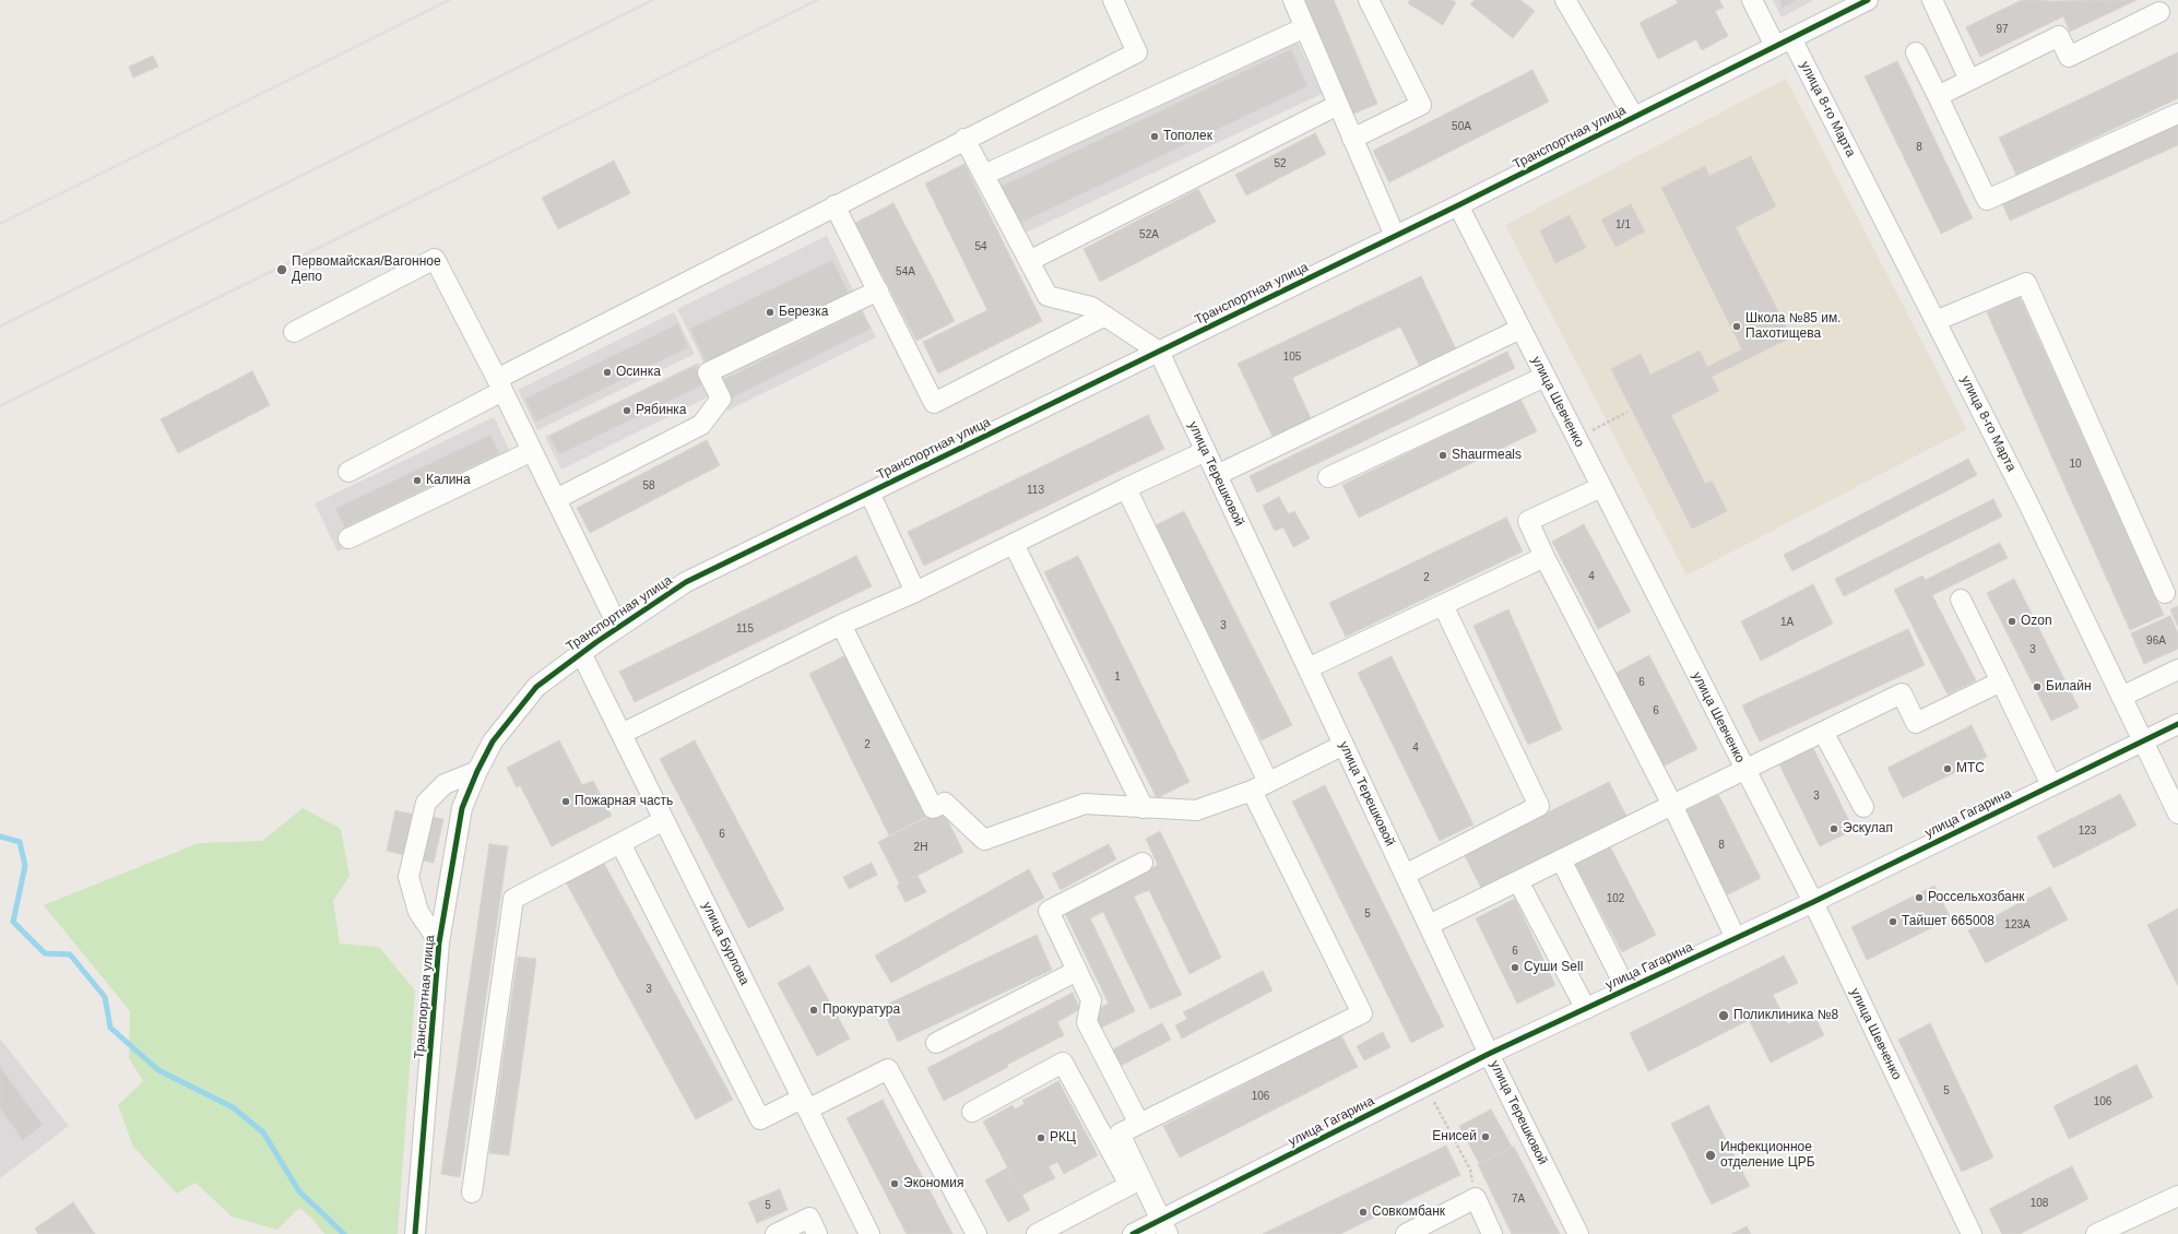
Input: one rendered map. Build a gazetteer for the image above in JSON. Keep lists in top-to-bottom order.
{
  "streets": {
    "street": [
      "улица 8-го Марта",
      "Транспортная улица",
      "улица Шевченко",
      "улица Терешковой",
      "улица Гагарина",
      "улица Бурлова"
    ]
  },
  "crossings": [
    ["улица 8-го Марта", "Транспортная улица"],
    ["улица 8-го Марта", "улица Гагарина"],
    ["Транспортная улица", "улица Шевченко"],
    ["Транспортная улица", "улица Терешковой"],
    ["Транспортная улица", "улица Бурлова"],
    ["улица Шевченко", "улица Гагарина"],
    ["улица Терешковой", "улица Гагарина"]
  ],
  "places": [
    "Тополек",
    "Первомайская/Вагонное Депо",
    "Березка",
    "Школа №85 им. Пахотищева",
    "Осинка",
    "Рябинка",
    "Shaurmeals",
    "Калина",
    "Ozon",
    "Билайн",
    "МТС",
    "Пожарная часть",
    "Эскулап",
    "Россельхозбанк",
    "Тайшет 665008",
    "Суши Sell",
    "Прокуратура",
    "Поликлиника №8",
    "Енисей",
    "РКЦ",
    "Инфекционное отделение ЦРБ",
    "Экономия",
    "Совкомбанк"
  ],
  "house_numbers": [
    "97",
    "50А",
    "8",
    "52",
    "1/1",
    "52А",
    "54",
    "54А",
    "105",
    "10",
    "58",
    "113",
    "4",
    "2",
    "1А",
    "3",
    "115",
    "96А",
    "3",
    "1",
    "6",
    "6",
    "2",
    "4",
    "3",
    "123",
    "6",
    "8",
    "2Н",
    "102",
    "5",
    "123А",
    "6",
    "3",
    "5",
    "106",
    "106",
    "7А",
    "108",
    "5"
  ]
}
